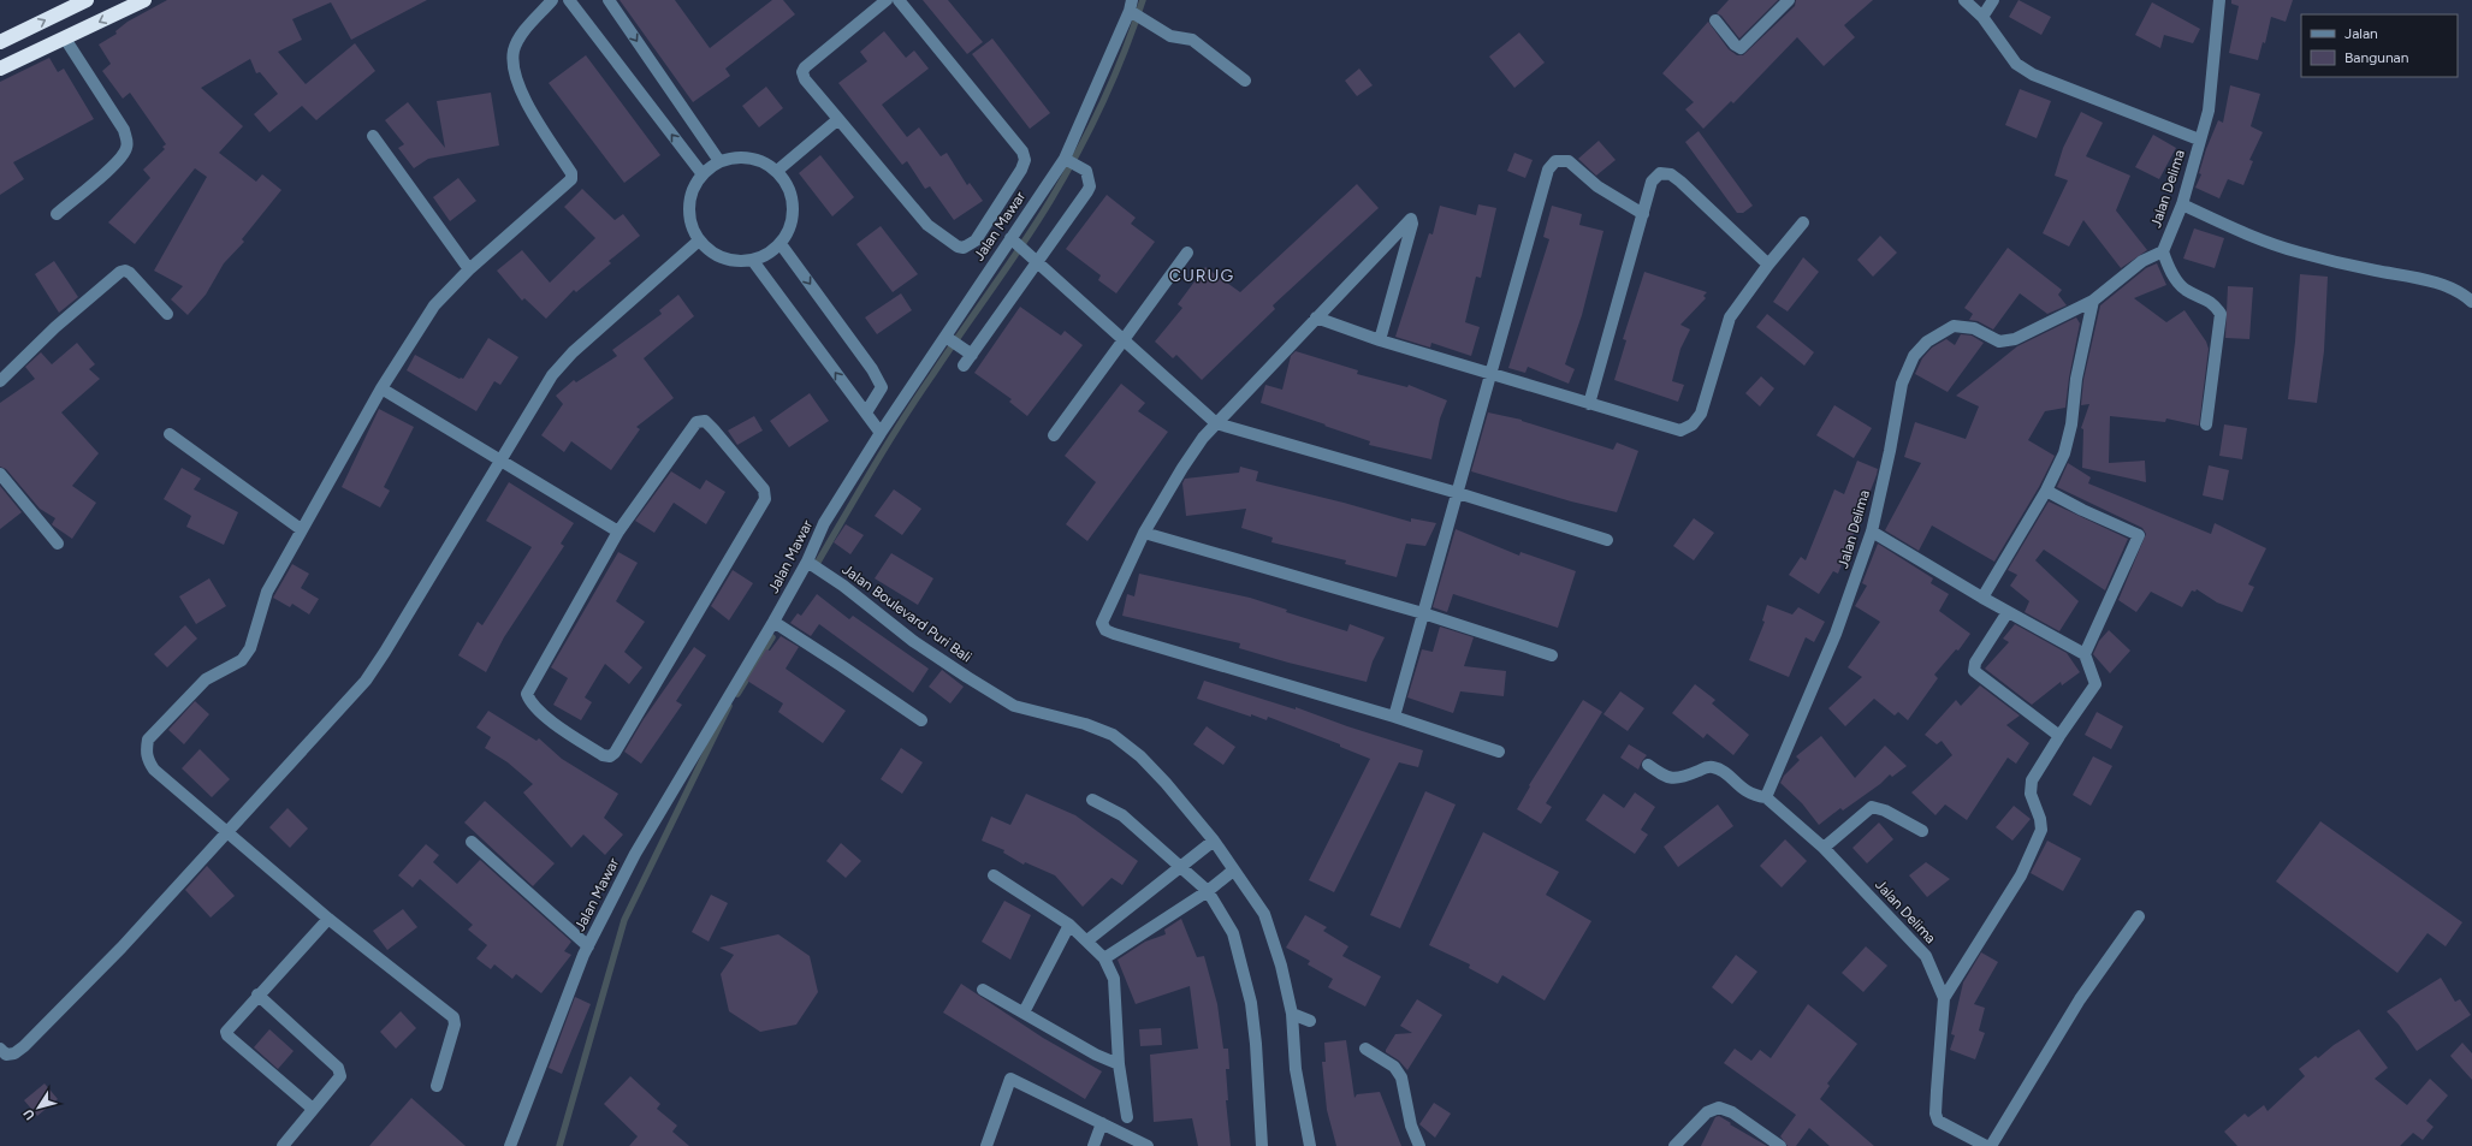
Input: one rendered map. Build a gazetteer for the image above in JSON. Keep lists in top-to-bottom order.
{
  "streets": {
    "street": ["Jalan Delima", "Jalan Mawar", "Jalan Boulevard Puri Bali"]
  },
  "crossings": [
    ["Jalan Mawar", "Jalan Boulevard Puri Bali"]
  ],
  "districts": ["CURUG"],
  "legend": ["Jalan", "Bangunan"],
  "north": "bottom left"
}
